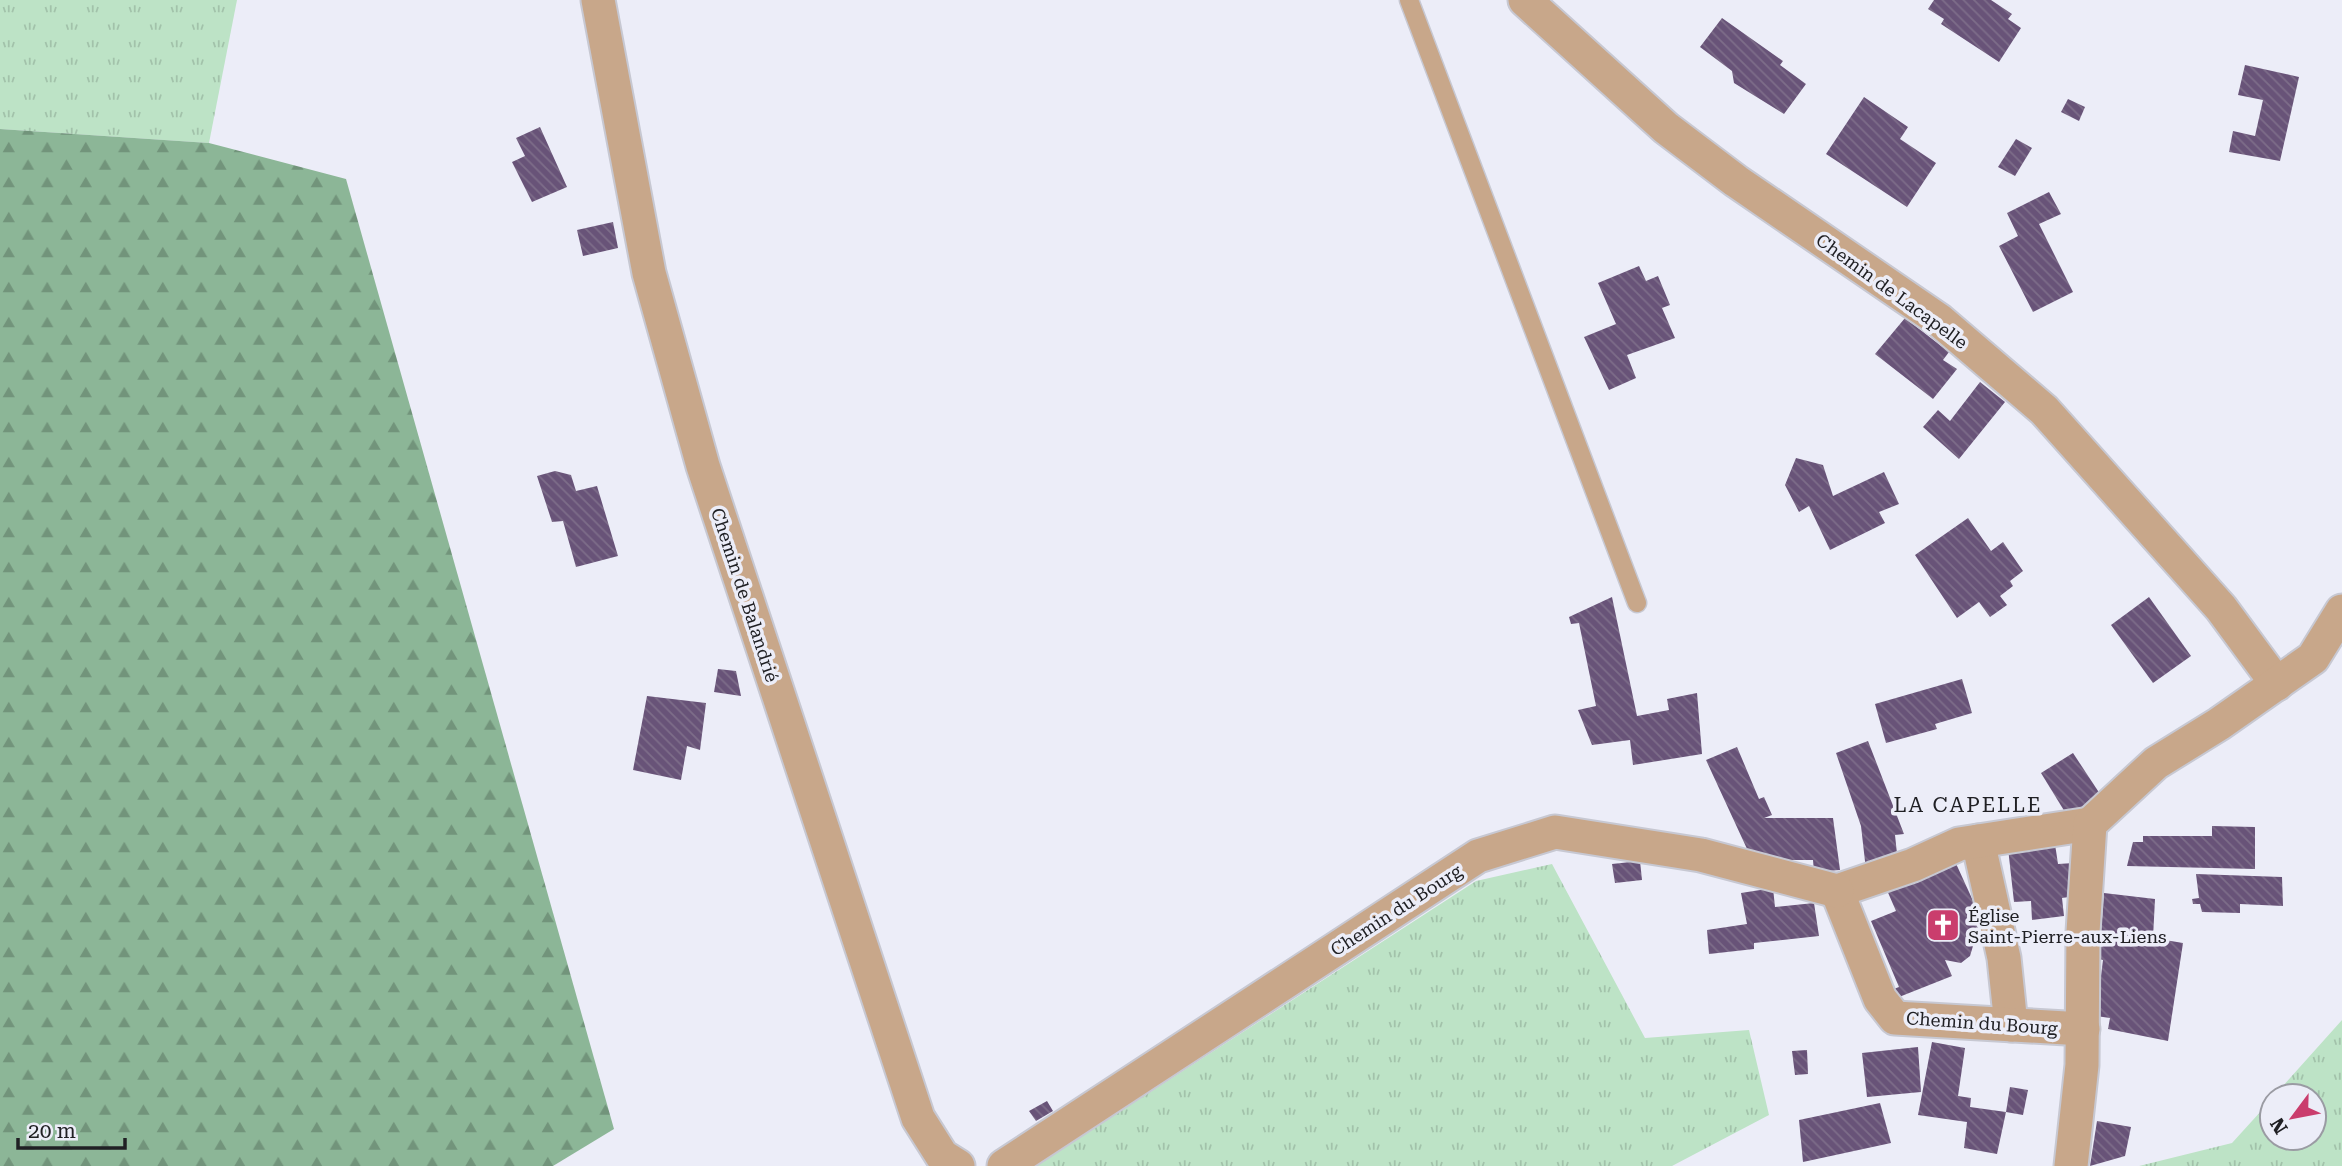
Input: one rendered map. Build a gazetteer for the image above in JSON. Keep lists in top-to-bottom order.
{
  "streets": {
    "street": ["Chemin de Lacapelle", "Chemin de Balandrié", "Chemin du Bourg"]
  },
  "districts": ["LA CAPELLE"],
  "places": {
    "church": ["Église Saint-Pierre-aux-Liens"]
  },
  "scale_bar": "20 m",
  "north": "bottom left"
}
